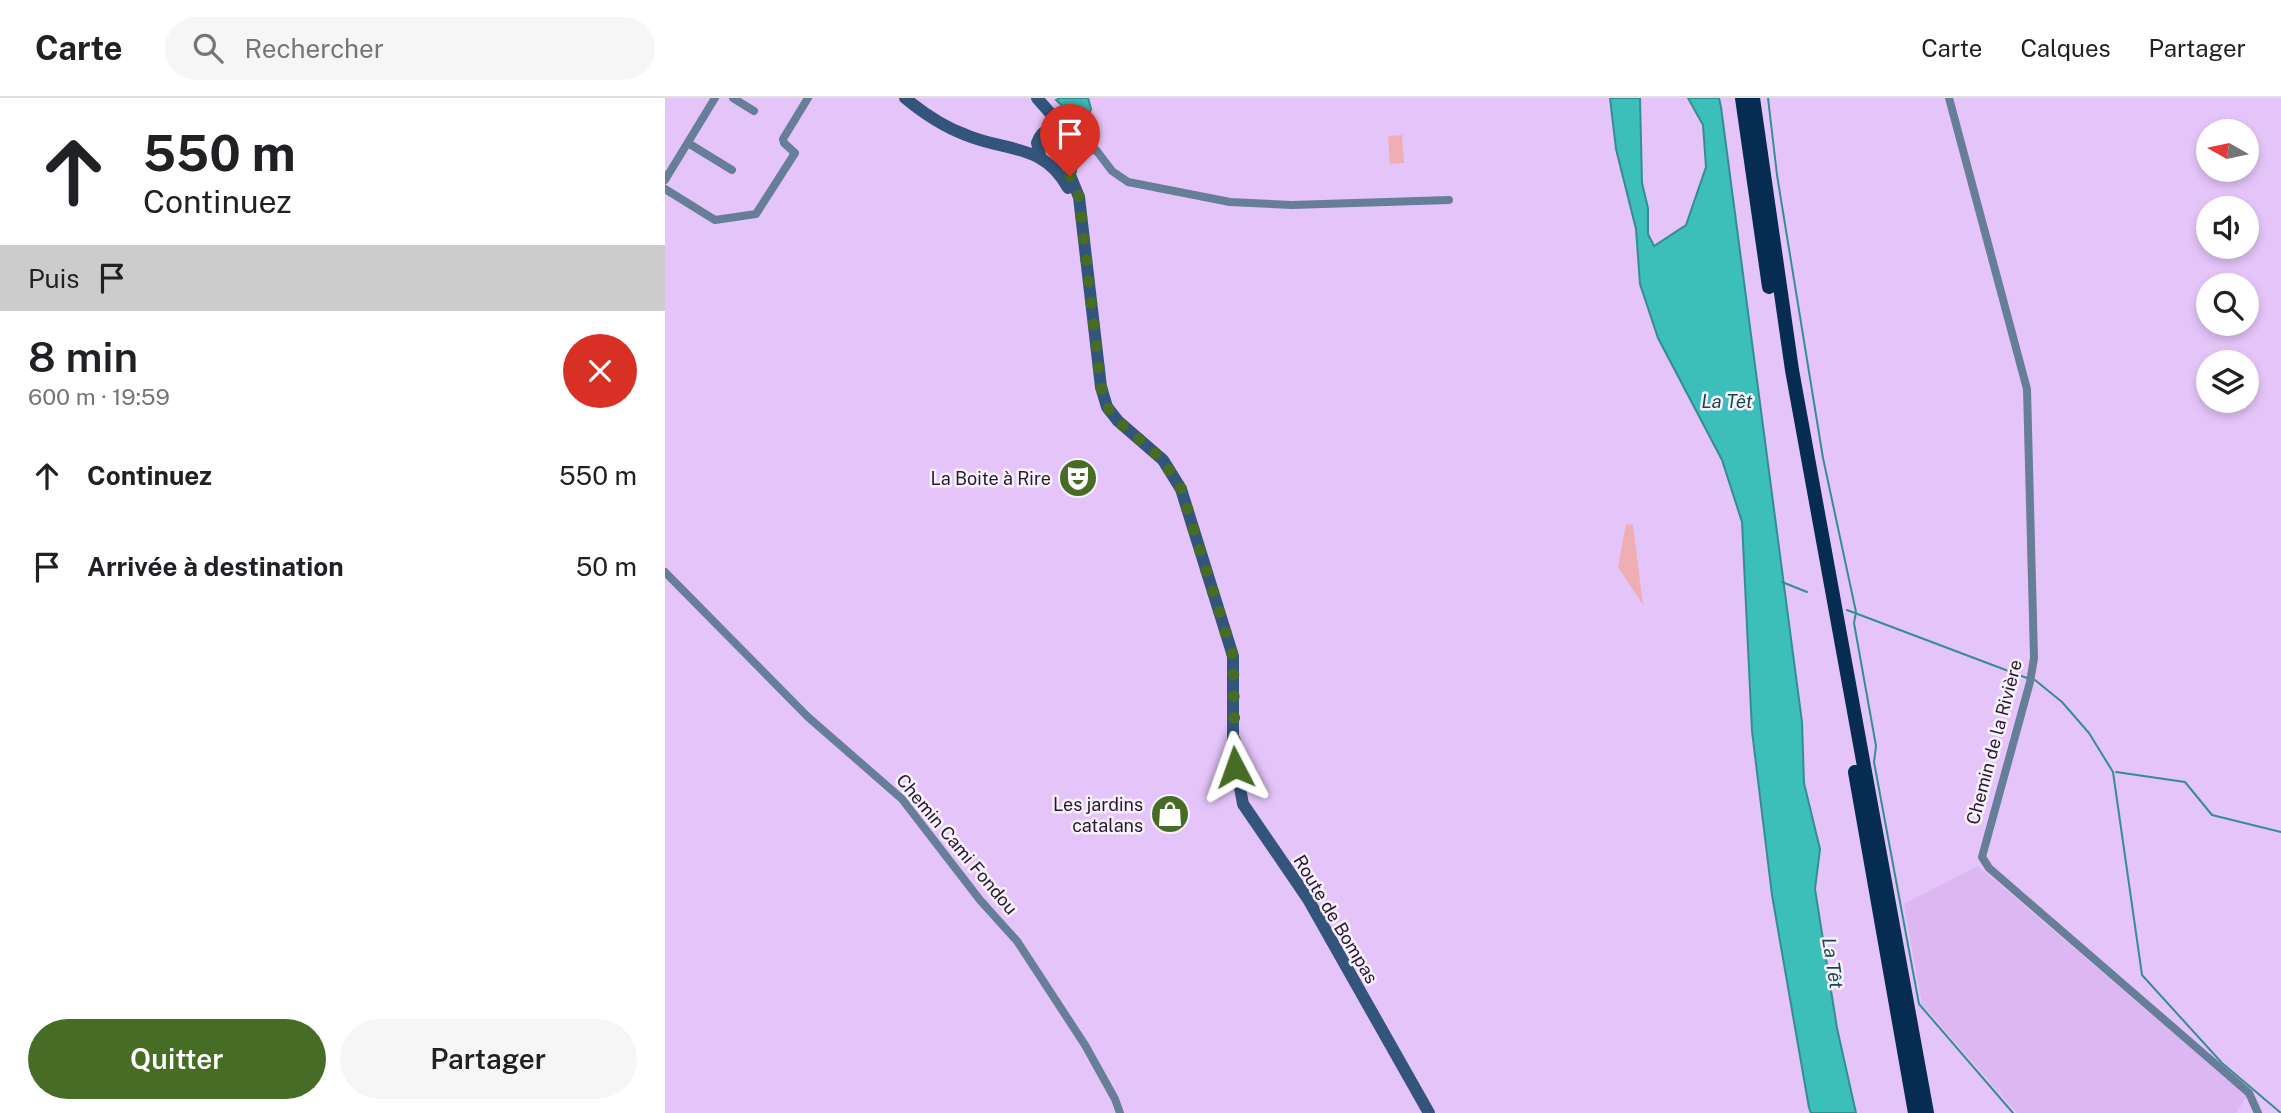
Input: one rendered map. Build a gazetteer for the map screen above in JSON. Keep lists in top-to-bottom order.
{
  "streets": {
    "main road": ["Route de Bompas"],
    "street": ["Chemin de la Rivière", "Chemin Cami Fondou"]
  },
  "water": ["La Têt"],
  "places": {
    "theatre": ["La Boite à Rire"],
    "shop": ["Les jardins catalans"]
  },
  "north": "left",
  "page": {
    "header": "Carte",
    "search": "Rechercher",
    "nav": ["Carte", "Calques", "Partager"],
    "turn": ["550 m", "Continuez"],
    "then": "Puis",
    "heading": ["8 min", "600 m · 19:59"],
    "list": [
      {
        "name": "Continuez",
        "value": "550 m"
      },
      {
        "name": "Arrivée à destination",
        "value": "50 m"
      }
    ],
    "buttons": ["Quitter", "Partager"]
  }
}
